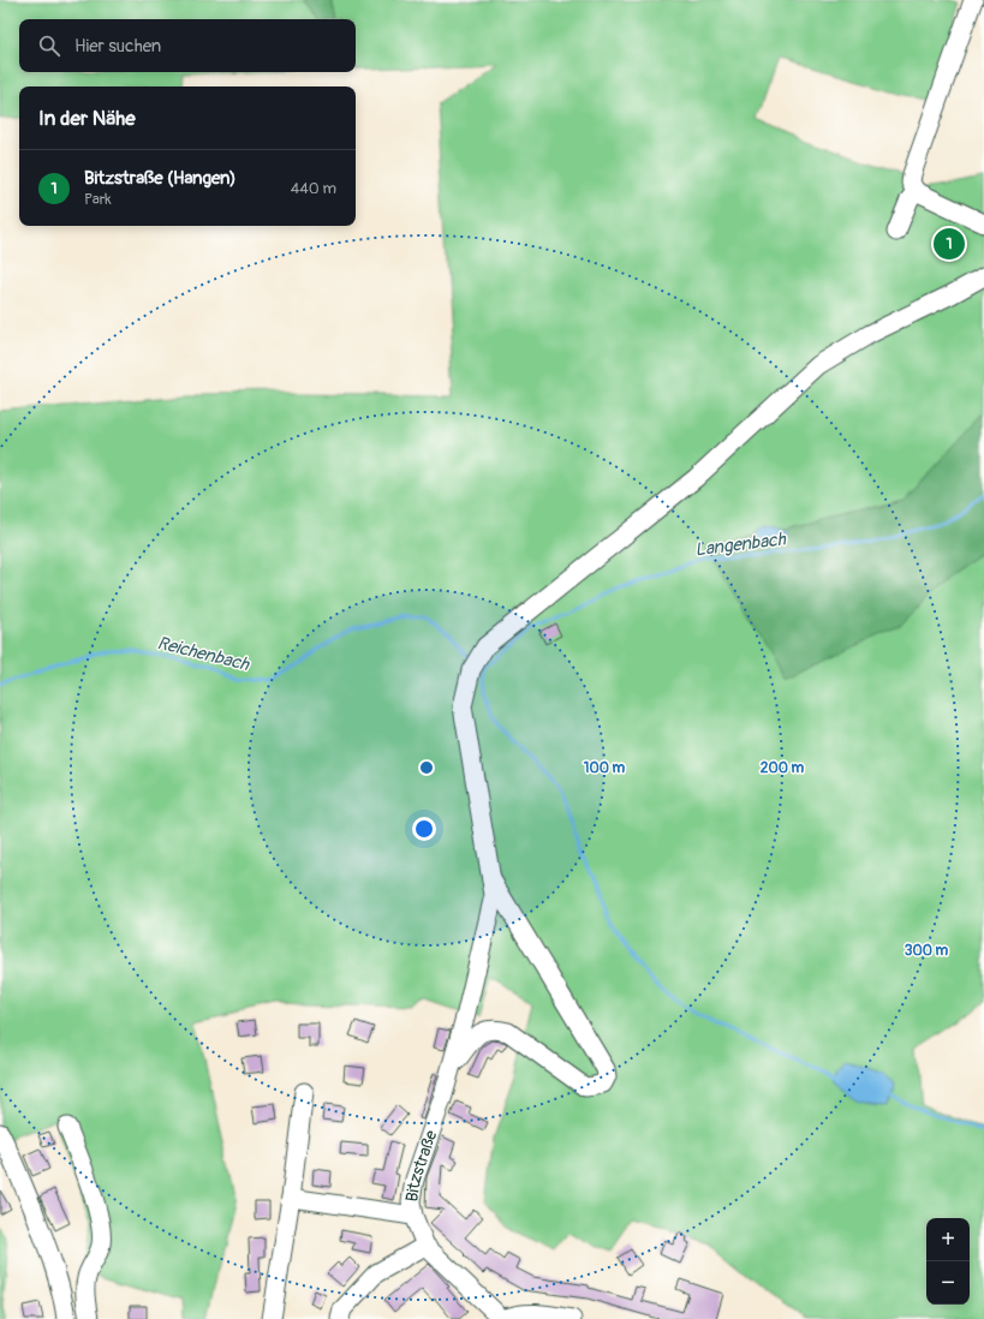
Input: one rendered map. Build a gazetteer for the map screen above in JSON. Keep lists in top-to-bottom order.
{
  "streets": {
    "street": ["Bitzstraße"]
  },
  "water": ["Langenbach", "Reichenbach"],
  "page": {
    "search": "Hier suchen",
    "heading": "In der Nähe",
    "list": [
      {
        "mark": "1",
        "name": "Bitzstraße (Hangen)",
        "note": "Park",
        "value": "440 m"
      }
    ],
    "pins": "1",
    "map_buttons": ["+", "−"]
  },
  "rings": ["100 m", "200 m", "300 m"]
}
